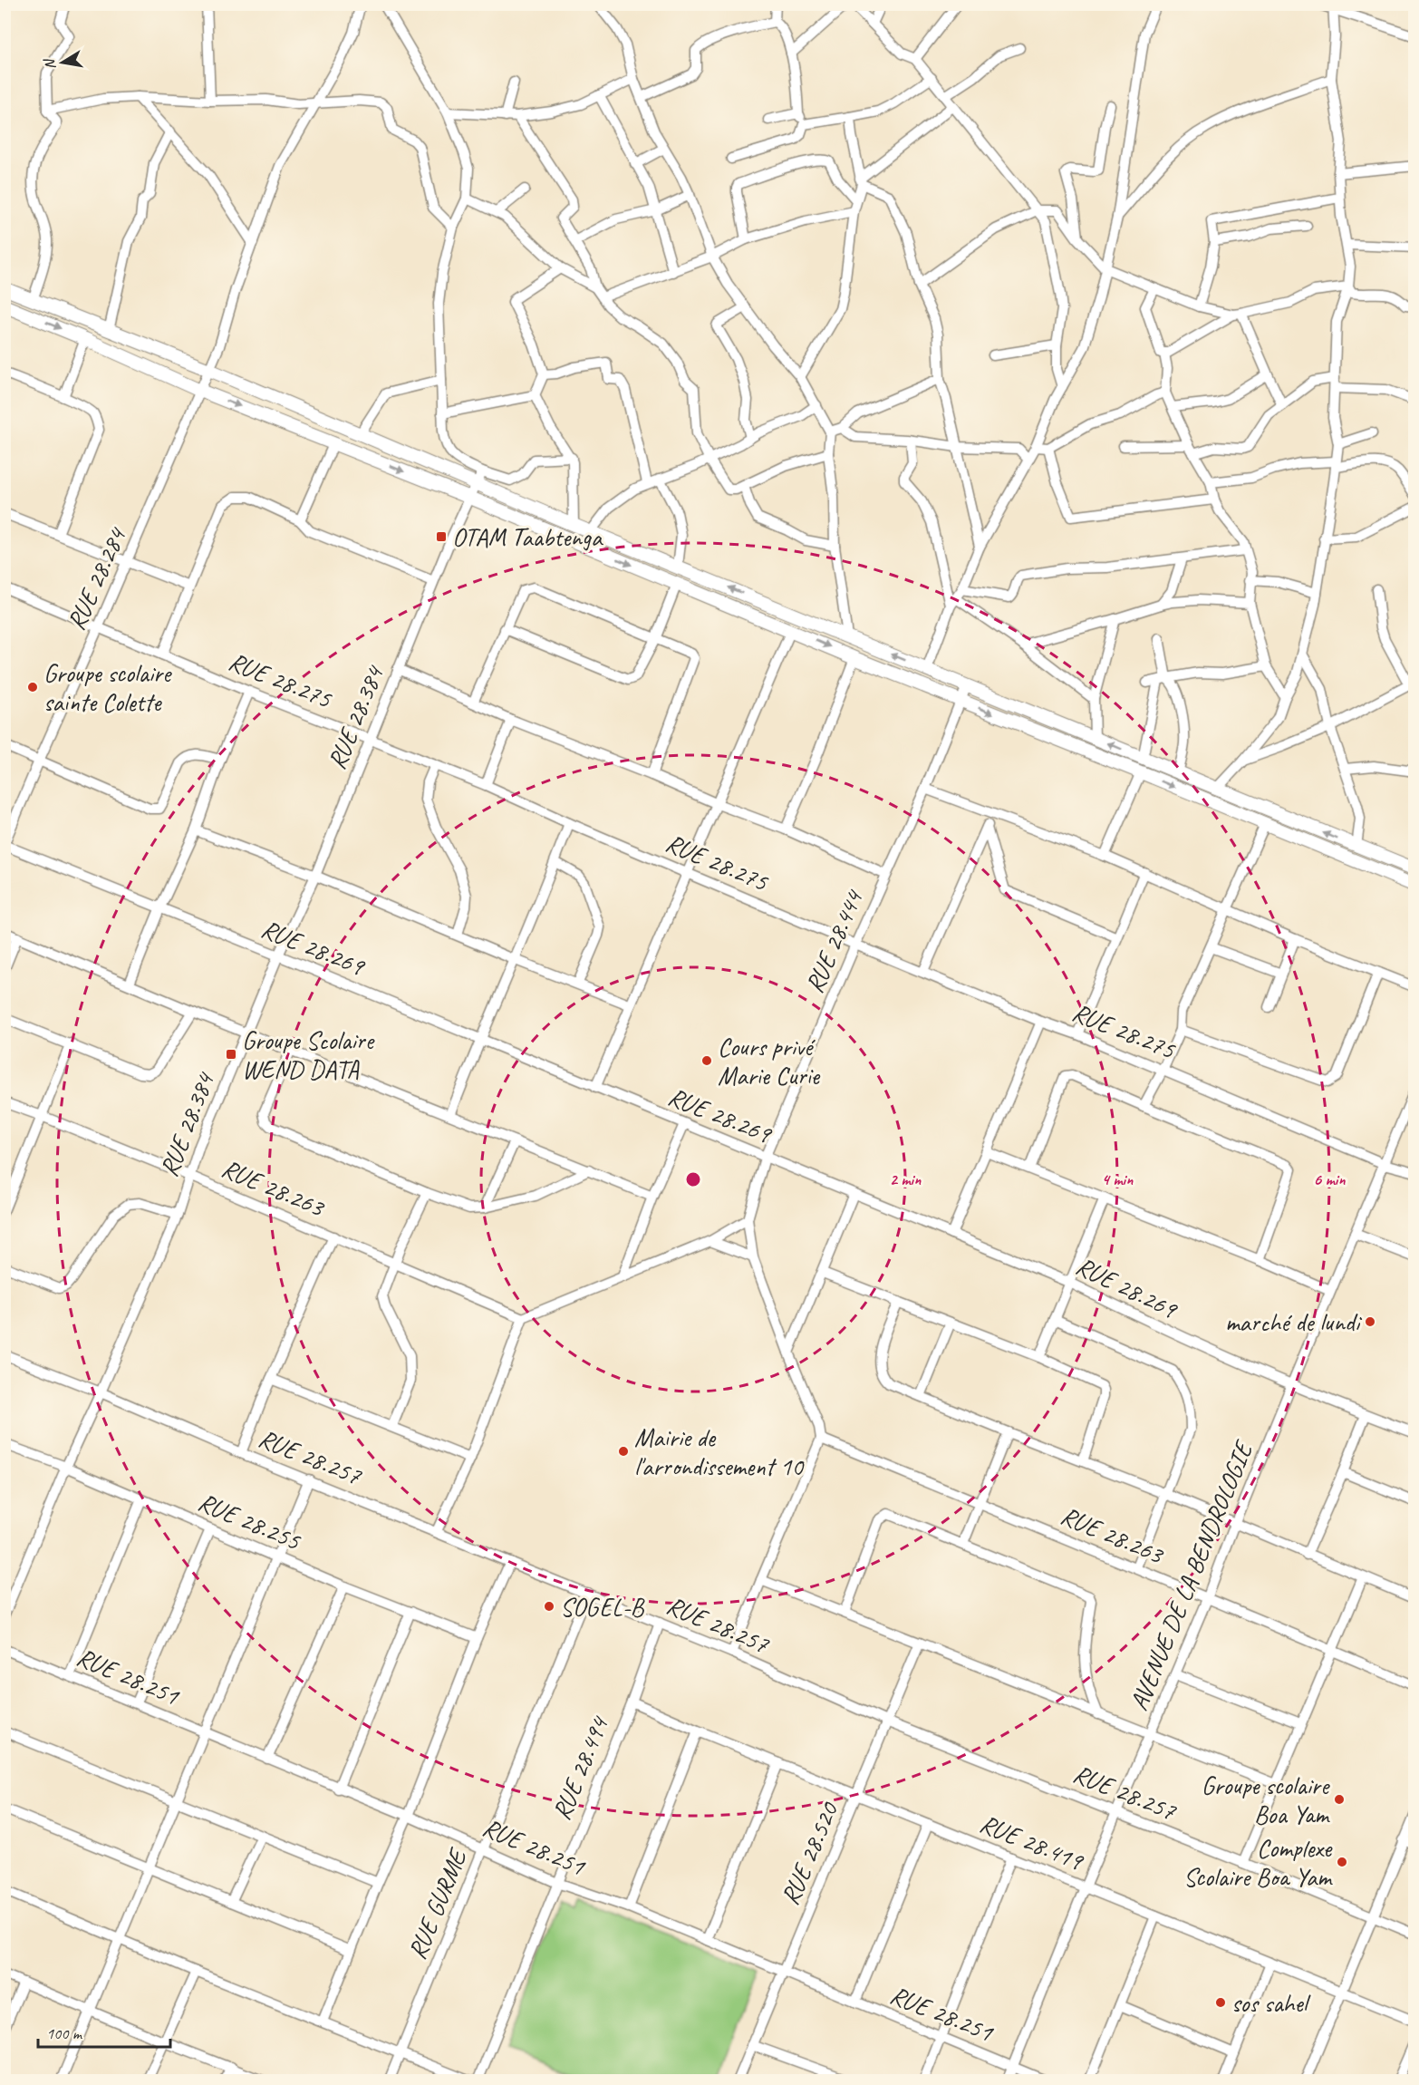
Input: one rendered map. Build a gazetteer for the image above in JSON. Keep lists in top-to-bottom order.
{
  "streets": {
    "street": [
      "RUE 28.284",
      "RUE 28.275",
      "RUE 28.384",
      "RUE 28.444",
      "RUE 28.269",
      "RUE 28.263",
      "RUE 28.257",
      "RUE 28.255",
      "AVENUE DE LA BENDROLOGIE",
      "RUE 28.251",
      "RUE 28.494",
      "RUE 28.419",
      "RUE 28.520",
      "RUE GURME"
    ]
  },
  "crossings": [
    ["RUE 28.284", "RUE 28.275"],
    ["RUE 28.284", "RUE 28.269"],
    ["RUE 28.275", "RUE 28.384"],
    ["RUE 28.275", "RUE 28.444"],
    ["RUE 28.275", "AVENUE DE LA BENDROLOGIE"],
    ["RUE 28.384", "RUE 28.269"],
    ["RUE 28.384", "RUE 28.263"],
    ["RUE 28.384", "RUE 28.257"],
    ["RUE 28.384", "RUE 28.255"],
    ["RUE 28.444", "RUE 28.269"],
    ["RUE 28.269", "AVENUE DE LA BENDROLOGIE"],
    ["RUE 28.263", "AVENUE DE LA BENDROLOGIE"],
    ["RUE 28.257", "AVENUE DE LA BENDROLOGIE"],
    ["RUE 28.257", "RUE 28.494"],
    ["RUE 28.257", "RUE 28.520"],
    ["RUE 28.257", "RUE GURME"],
    ["AVENUE DE LA BENDROLOGIE", "RUE 28.251"],
    ["AVENUE DE LA BENDROLOGIE", "RUE 28.419"],
    ["RUE 28.251", "RUE 28.494"],
    ["RUE 28.251", "RUE 28.520"],
    ["RUE 28.251", "RUE GURME"],
    ["RUE 28.494", "RUE 28.419"],
    ["RUE 28.419", "RUE 28.520"]
  ],
  "places": {
    "transit": ["OTAM Taabtenga", "Groupe Scolaire WEND DATA"],
    "other": [
      "Groupe scolaire sainte Colette",
      "Cours privé Marie Curie",
      "marché de lundi",
      "Mairie de l'arrondissement 10",
      "SOGEL-B",
      "Groupe scolaire Boa Yam",
      "Complexe Scolaire Boa Yam",
      "sos sahel"
    ]
  },
  "scale_bar": "100 m",
  "north": "left",
  "rings": ["2 min", "4 min", "6 min"]
}
